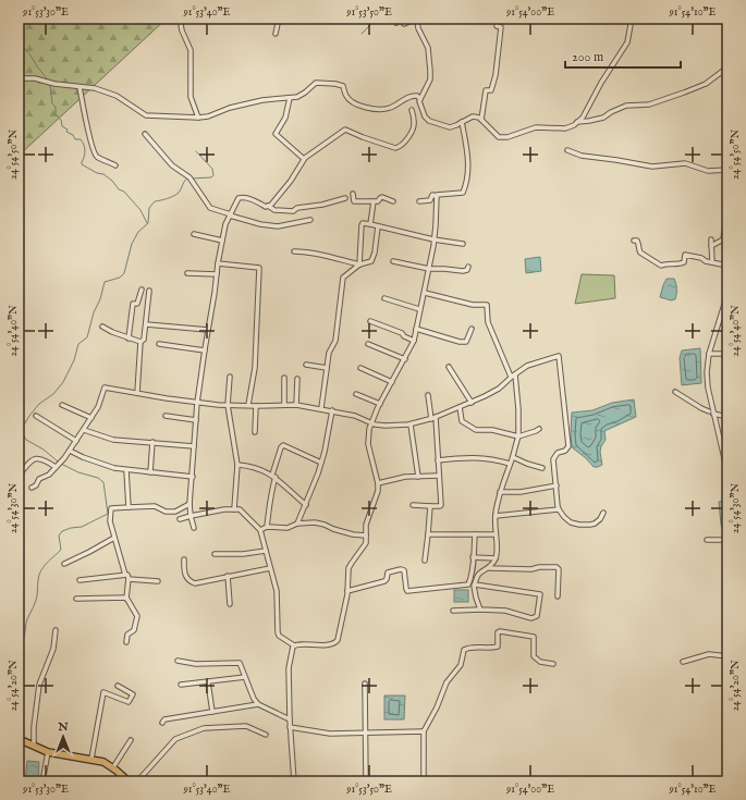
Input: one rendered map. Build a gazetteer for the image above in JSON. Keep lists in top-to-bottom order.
{
  "scale_bar": "200 m",
  "north": "top",
  "coordinates": [
    "91°53'30\"E",
    "91°53'40\"E",
    "91°53'50\"E",
    "91°54'00\"E",
    "91°54'10\"E",
    "24°54'50\"N",
    "24°54'40\"N",
    "24°54'30\"N",
    "24°54'20\"N"
  ]
}
